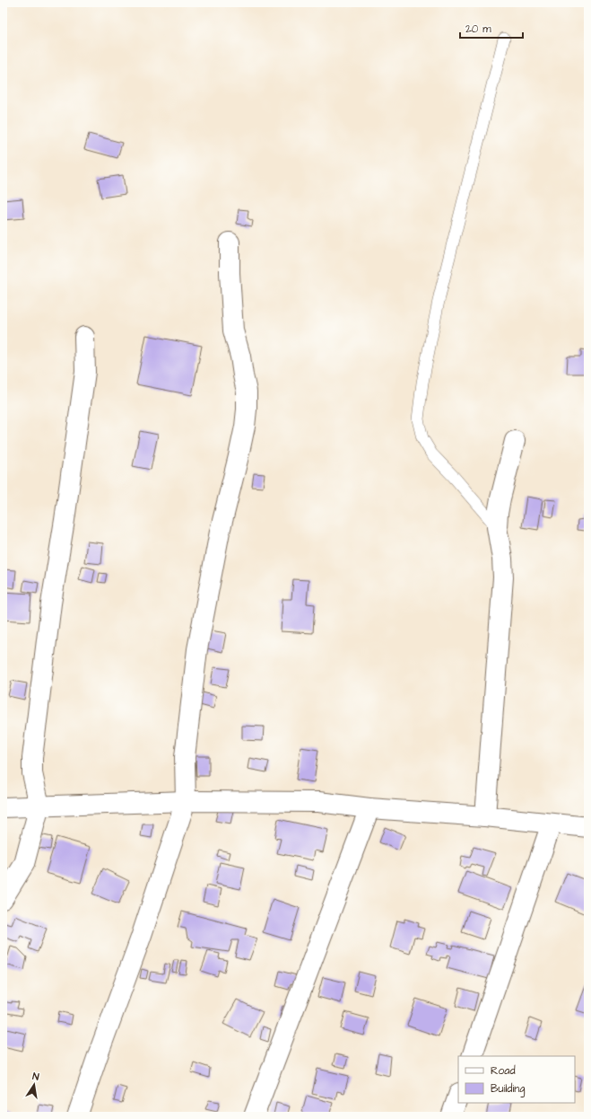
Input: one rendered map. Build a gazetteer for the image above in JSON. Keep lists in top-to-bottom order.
{
  "legend": ["Road", "Building"],
  "scale_bar": "20 m",
  "north": "top"
}
